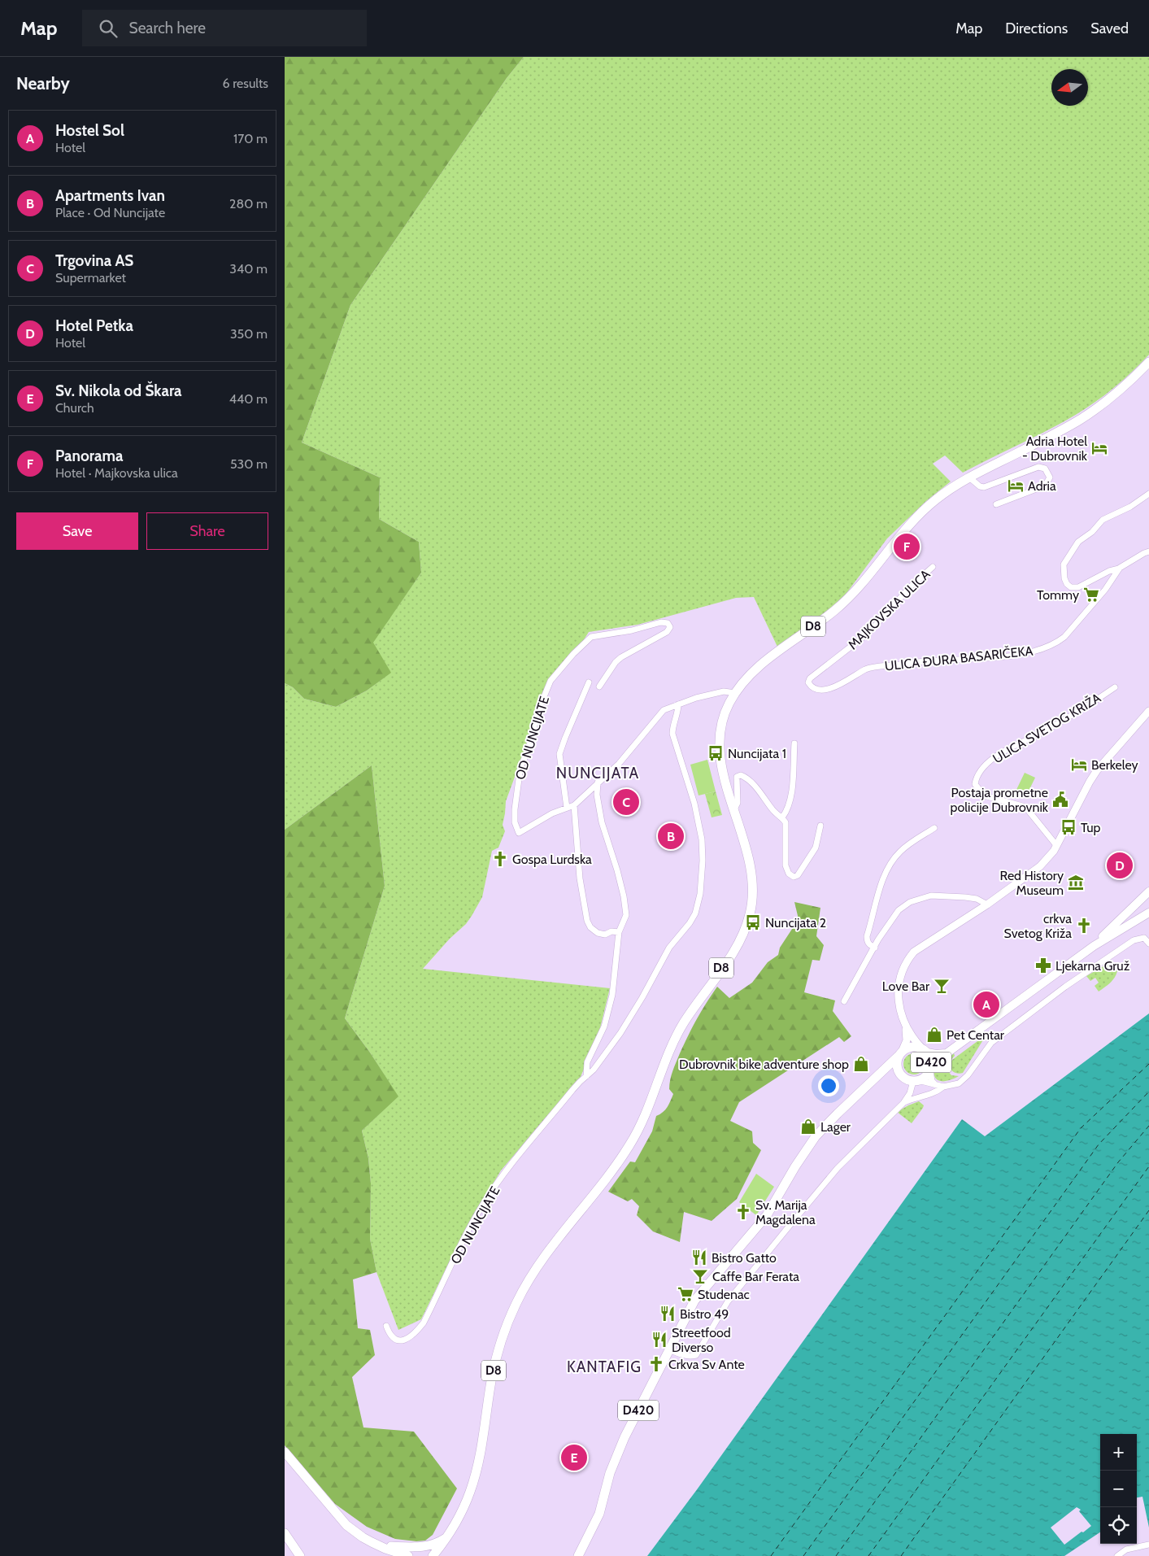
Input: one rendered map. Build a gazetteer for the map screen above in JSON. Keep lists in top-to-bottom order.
{
  "streets": {
    "main road": ["D8", "D420"],
    "street": [
      "MAJKOVSKA ULICA",
      "ULICA ĐURA BASARIČEKA",
      "ULICA SVETOG KRIŽA",
      "OD NUNCIJATE"
    ]
  },
  "crossings": [
    ["MAJKOVSKA ULICA", "ULICA ĐURA BASARIČEKA"],
    ["D8", "OD NUNCIJATE"]
  ],
  "districts": ["NUNCIJATA", "KANTAFIG"],
  "places": {
    "hotel": ["Adria Hotel - Dubrovnik", "Adria", "Berkeley"],
    "supermarket": ["Tommy", "Studenac"],
    "bus stop": ["Nuncijata 1", "Tup", "Nuncijata 2"],
    "public building": ["Postaja prometne policije Dubrovnik"],
    "church": [
      "Gospa Lurdska",
      "crkva Svetog Križa",
      "Sv. Marija Magdalena",
      "Crkva Sv Ante"
    ],
    "museum": ["Red History Museum"],
    "pharmacy": ["Ljekarna Gruž"],
    "bar": ["Love Bar", "Caffe Bar Ferata"],
    "shop": ["Pet Centar", "Dubrovnik bike adventure shop", "Lager"],
    "restaurant": ["Bistro Gatto", "Bistro 49", "Streetfood Diverso"]
  },
  "north": "left",
  "page": {
    "header": "Map",
    "search": "Search here",
    "nav": ["Map", "Directions", "Saved"],
    "heading": ["Nearby", "6 results"],
    "list": [
      {
        "mark": "A",
        "name": "Hostel Sol",
        "note": "Hotel",
        "value": "170 m"
      },
      {
        "mark": "B",
        "name": "Apartments Ivan",
        "note": "Place · Od Nuncijate",
        "value": "280 m"
      },
      {
        "mark": "C",
        "name": "Trgovina AS",
        "note": "Supermarket",
        "value": "340 m"
      },
      {
        "mark": "D",
        "name": "Hotel Petka",
        "note": "Hotel",
        "value": "350 m"
      },
      {
        "mark": "E",
        "name": "Sv. Nikola od Škara",
        "note": "Church",
        "value": "440 m"
      },
      {
        "mark": "F",
        "name": "Panorama",
        "note": "Hotel · Majkovska ulica",
        "value": "530 m"
      }
    ],
    "buttons": ["Save", "Share"],
    "pins": [
      "F",
      "C",
      "B",
      "D",
      "A",
      "E"
    ],
    "map_buttons": ["+", "−"]
  }
}
